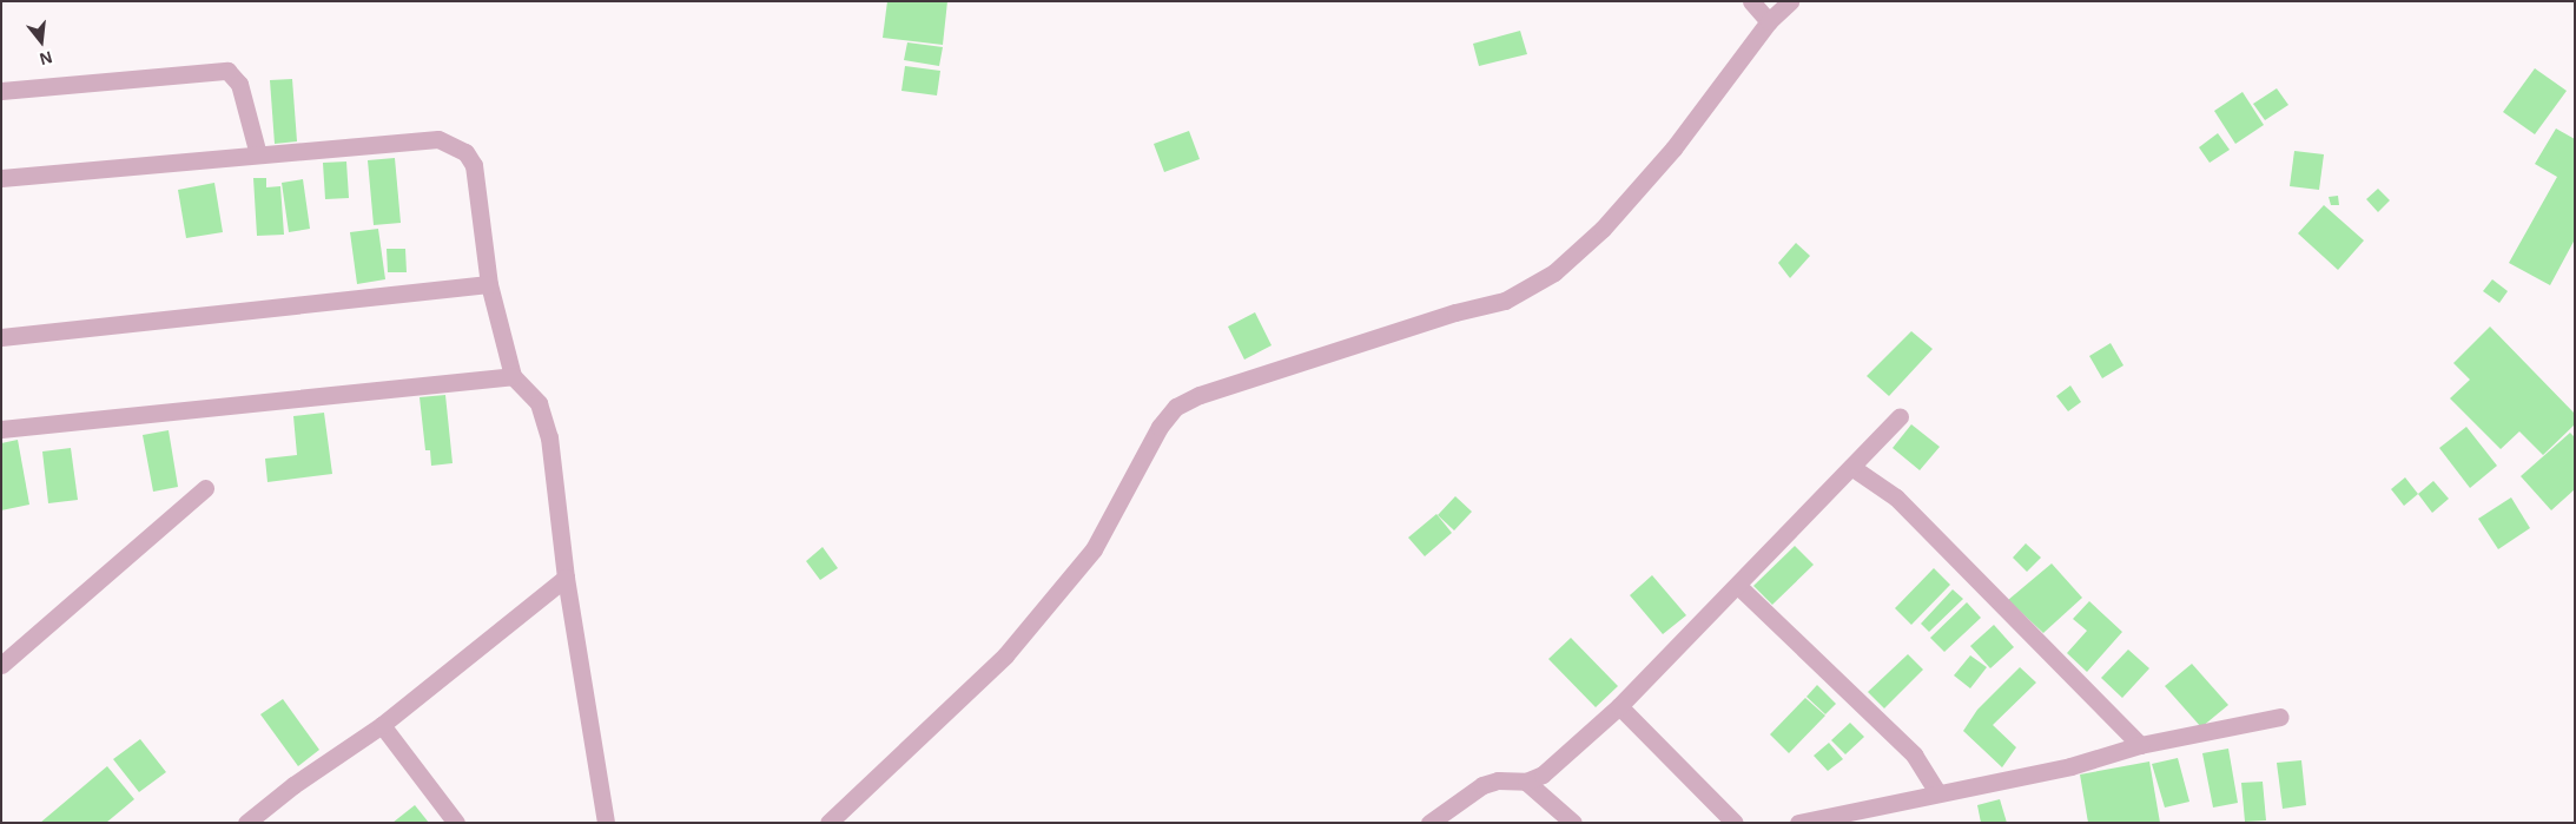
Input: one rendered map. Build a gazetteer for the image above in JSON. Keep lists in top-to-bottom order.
{
  "north": "bottom"
}
